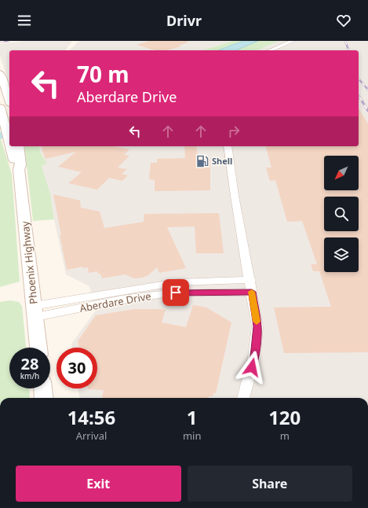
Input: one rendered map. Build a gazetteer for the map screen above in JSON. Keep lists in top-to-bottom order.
{
  "streets": {
    "main road": ["Phoenix Highway"],
    "street": ["Aberdare Drive"]
  },
  "crossings": [
    ["Phoenix Highway", "Aberdare Drive"]
  ],
  "places": {
    "fuel station": ["Shell"]
  },
  "north": "bottom left",
  "page": {
    "header": "Drivr",
    "turn": ["70 m", "Aberdare Drive"],
    "speed": "28 km/h",
    "limit": "30",
    "eta": [
      "14:56",
      "Arrival",
      "1",
      "min",
      "120",
      "m"
    ],
    "buttons": ["Exit", "Share"]
  }
}
